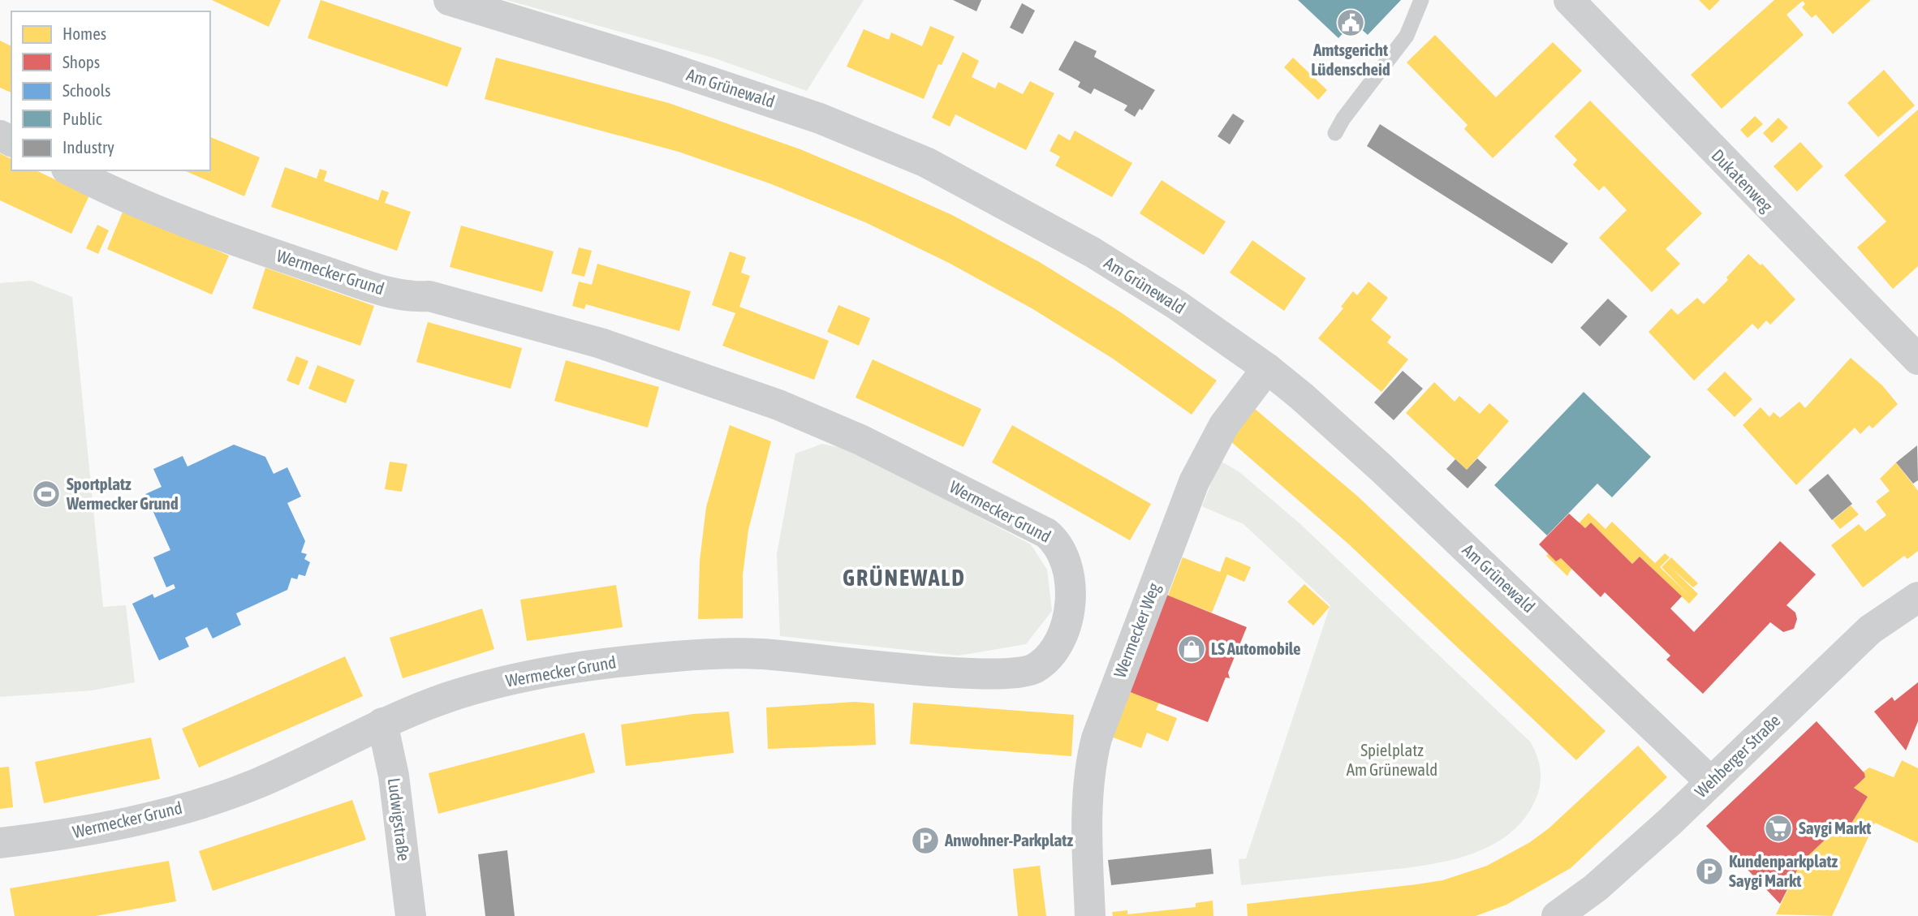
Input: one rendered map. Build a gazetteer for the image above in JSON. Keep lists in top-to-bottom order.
{
  "streets": {
    "street": [
      "Am Grünewald",
      "Dukatenweg",
      "Wermecker Grund",
      "Wermecker Weg",
      "Wehberger Straße",
      "Ludwigstraße"
    ]
  },
  "crossings": [
    ["Am Grünewald", "Wermecker Weg"],
    ["Am Grünewald", "Wehberger Straße"],
    ["Wermecker Grund", "Ludwigstraße"]
  ],
  "districts": ["GRÜNEWALD"],
  "parks": ["Spielplatz Am Grünewald"],
  "places": {
    "public building": ["Amtsgericht Lüdenscheid"],
    "sports": ["Sportplatz Wermecker Grund"],
    "shop": ["LS Automobile"],
    "supermarket": ["Saygi Markt"],
    "parking": ["Anwohner-Parkplatz", "Kundenparkplatz Saygi Markt"]
  },
  "legend": [
    "Homes",
    "Shops",
    "Schools",
    "Public",
    "Industry"
  ]
}
